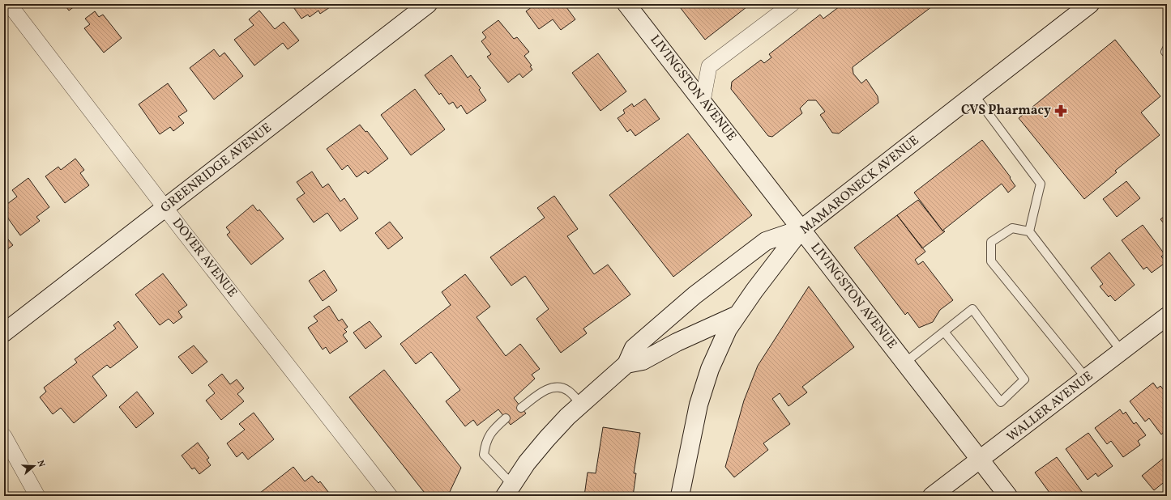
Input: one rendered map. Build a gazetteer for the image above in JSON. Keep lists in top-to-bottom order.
{
  "streets": {
    "street": [
      "LIVINGSTON AVENUE",
      "GREENRIDGE AVENUE",
      "MAMARONECK AVENUE",
      "DOYER AVENUE",
      "WALLER AVENUE"
    ]
  },
  "crossings": [
    ["LIVINGSTON AVENUE", "MAMARONECK AVENUE"],
    ["LIVINGSTON AVENUE", "WALLER AVENUE"],
    ["GREENRIDGE AVENUE", "DOYER AVENUE"]
  ],
  "places": {
    "pharmacy": ["CVS Pharmacy"]
  },
  "north": "right"
}
